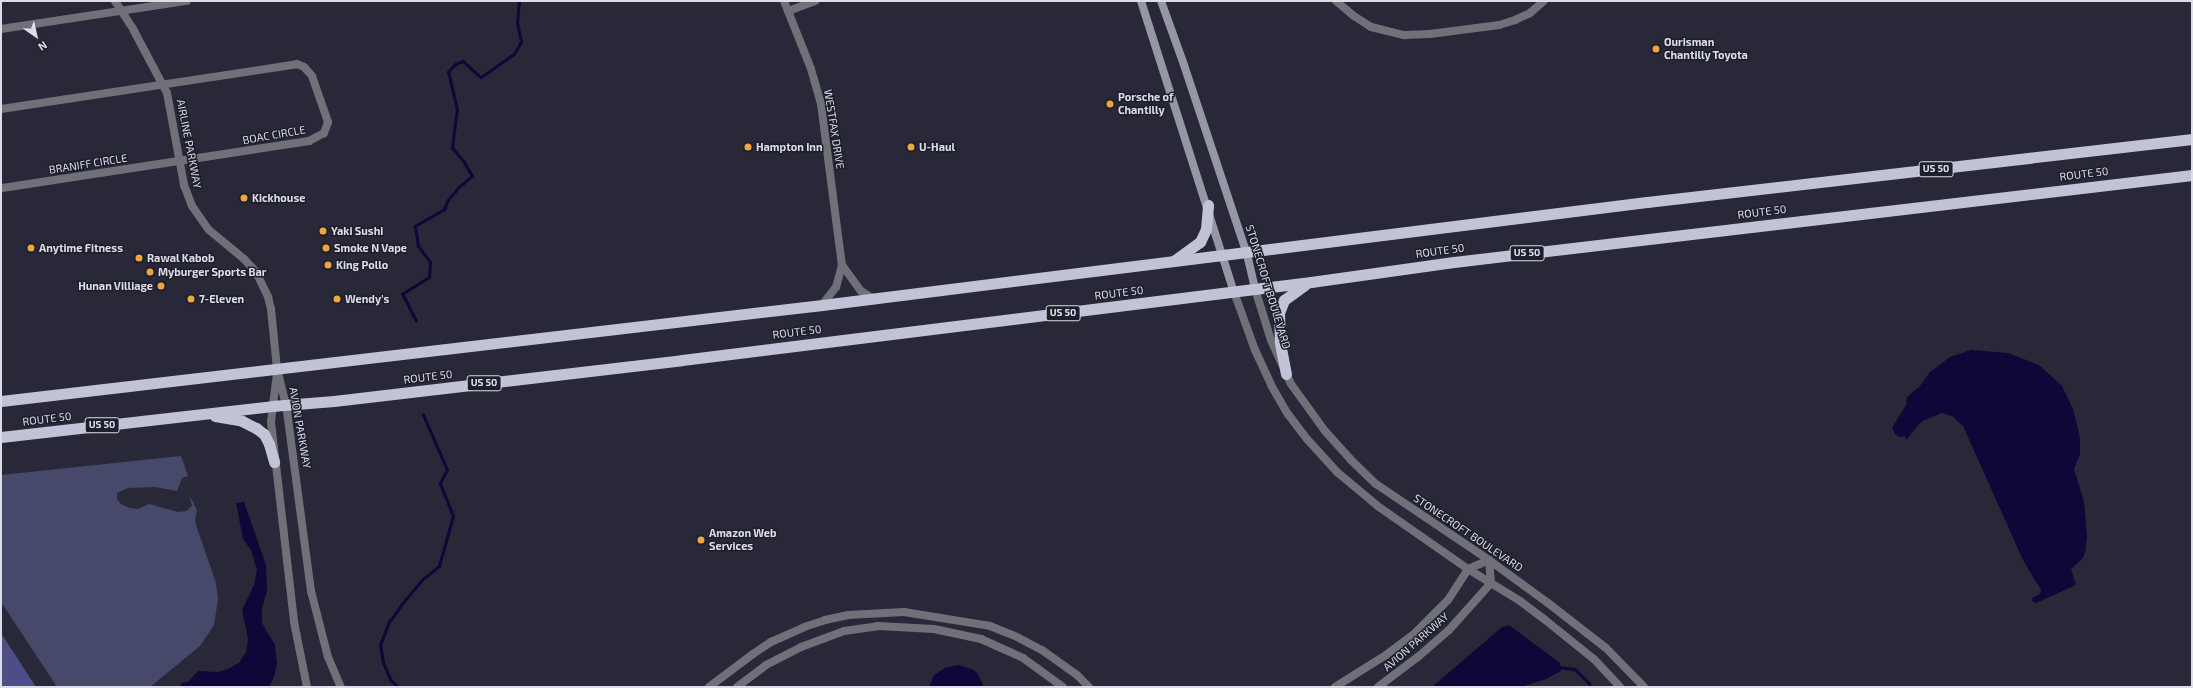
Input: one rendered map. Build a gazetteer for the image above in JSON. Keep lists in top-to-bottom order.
{
  "streets": {
    "highway": ["US 50", "ROUTE 50"],
    "main road": ["STONECROFT BOULEVARD"],
    "street": [
      "WESTFAX DRIVE",
      "BOAC CIRCLE",
      "AIRLINE PARKWAY",
      "BRANIFF CIRCLE",
      "AVION PARKWAY"
    ]
  },
  "crossings": [
    ["WESTFAX DRIVE", "ROUTE 50"],
    ["BOAC CIRCLE", "AIRLINE PARKWAY"],
    ["BOAC CIRCLE", "BRANIFF CIRCLE"],
    ["AIRLINE PARKWAY", "BRANIFF CIRCLE"],
    ["AIRLINE PARKWAY", "ROUTE 50"],
    ["AIRLINE PARKWAY", "AVION PARKWAY"],
    ["ROUTE 50", "STONECROFT BOULEVARD"],
    ["ROUTE 50", "AVION PARKWAY"]
  ],
  "places": [
    "Ourisman Chantilly Toyota",
    "Porsche of Chantilly",
    "Hampton Inn",
    "U-Haul",
    "Kickhouse",
    "Yaki Sushi",
    "Anytime Fitness",
    "Smoke N Vape",
    "Rawal Kabob",
    "King Pollo",
    "Myburger Sports Bar",
    "Hunan Villiage",
    "7-Eleven",
    "Wendy's",
    "Amazon Web Services"
  ],
  "north": "bottom right"
}
